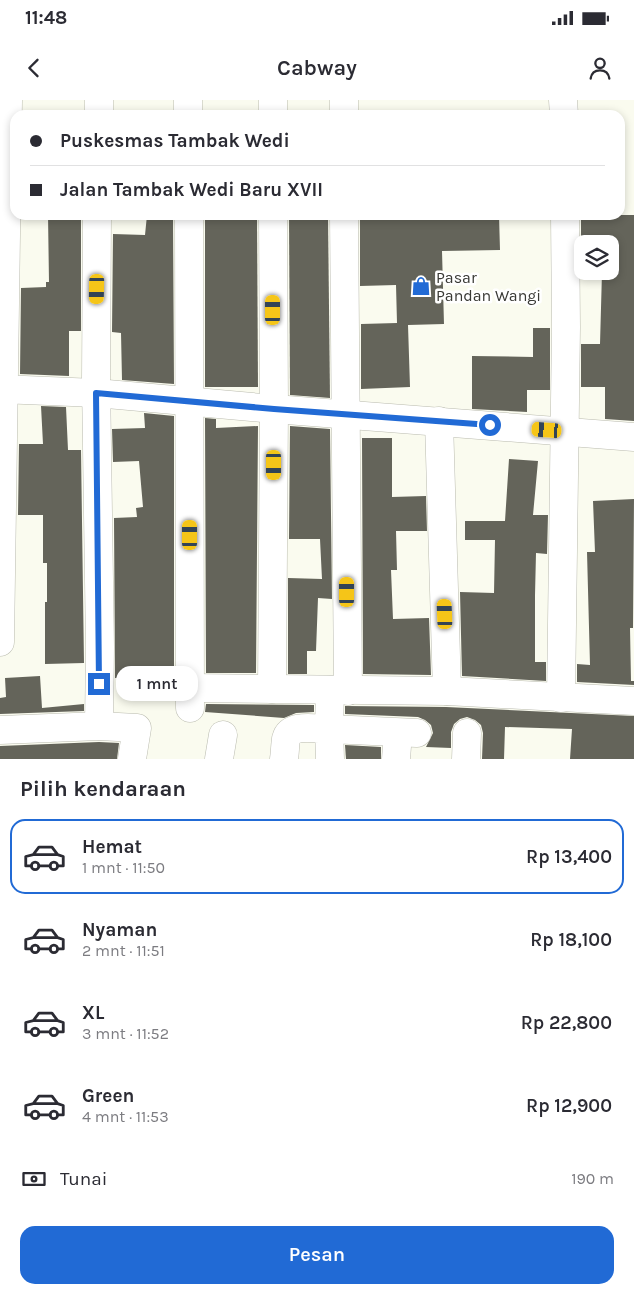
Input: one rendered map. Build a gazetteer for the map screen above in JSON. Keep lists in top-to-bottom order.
{
  "places": {
    "shop": ["Pasar Pandan Wangi"]
  },
  "page": {
    "status": "11:48",
    "header": "Cabway",
    "banner": ["Puskesmas Tambak Wedi", "Jalan Tambak Wedi Baru XVII"],
    "bubble": "1 mnt",
    "heading": "Pilih kendaraan",
    "list": [
      {
        "name": "Hemat",
        "note": "1 mnt · 11:50",
        "value": "Rp 13,400"
      },
      {
        "name": "Nyaman",
        "note": "2 mnt · 11:51",
        "value": "Rp 18,100"
      },
      {
        "name": "XL",
        "note": "3 mnt · 11:52",
        "value": "Rp 22,800"
      },
      {
        "name": "Green",
        "note": "4 mnt · 11:53",
        "value": "Rp 12,900"
      }
    ],
    "pay": ["Tunai", "190 m"],
    "buttons": "Pesan"
  }
}
